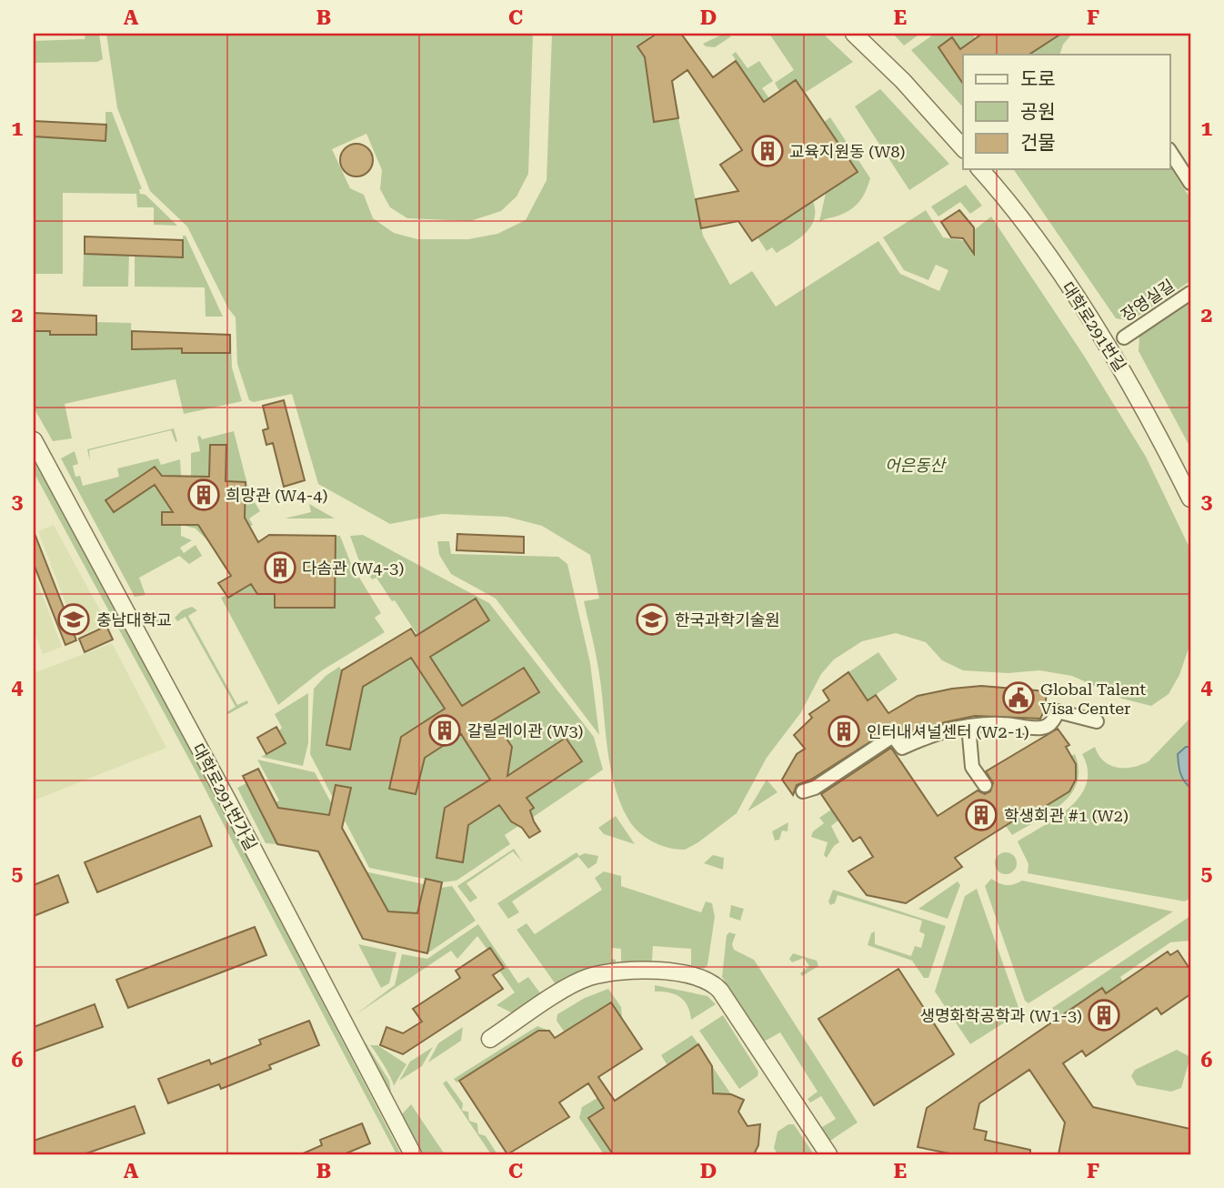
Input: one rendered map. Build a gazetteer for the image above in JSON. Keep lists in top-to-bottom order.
{
  "streets": {
    "street": ["장영실길", "대학로291번길", "대학로291번가길"]
  },
  "parks": ["어은동산"],
  "places": {
    "building": [
      "교육지원동 (W8)",
      "희망관 (W4-4)",
      "다솜관 (W4-3)",
      "갈릴레이관 (W3)",
      "인터내셔널센터 (W2-1)",
      "학생회관 #1 (W2)",
      "생명화학공학과 (W1-3)"
    ],
    "school or university": ["충남대학교", "한국과학기술원"],
    "public building": ["Global Talent Visa Center"]
  },
  "legend": ["도로", "공원", "건물"],
  "grid": {
    "columns": [
      "A",
      "B",
      "C",
      "D",
      "E",
      "F"
    ],
    "rows": [
      "1",
      "2",
      "3",
      "4",
      "5",
      "6"
    ]
  }
}
